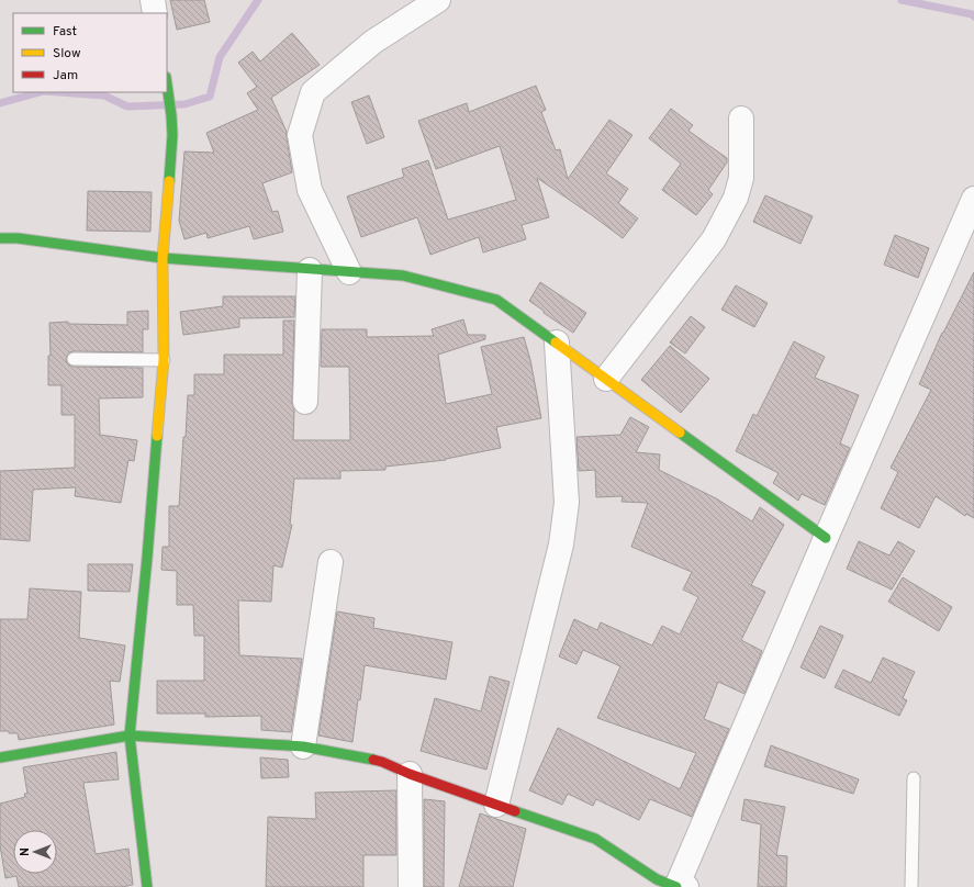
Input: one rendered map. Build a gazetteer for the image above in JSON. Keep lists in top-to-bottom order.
{
  "legend": ["Fast", "Slow", "Jam"],
  "north": "left"
}
